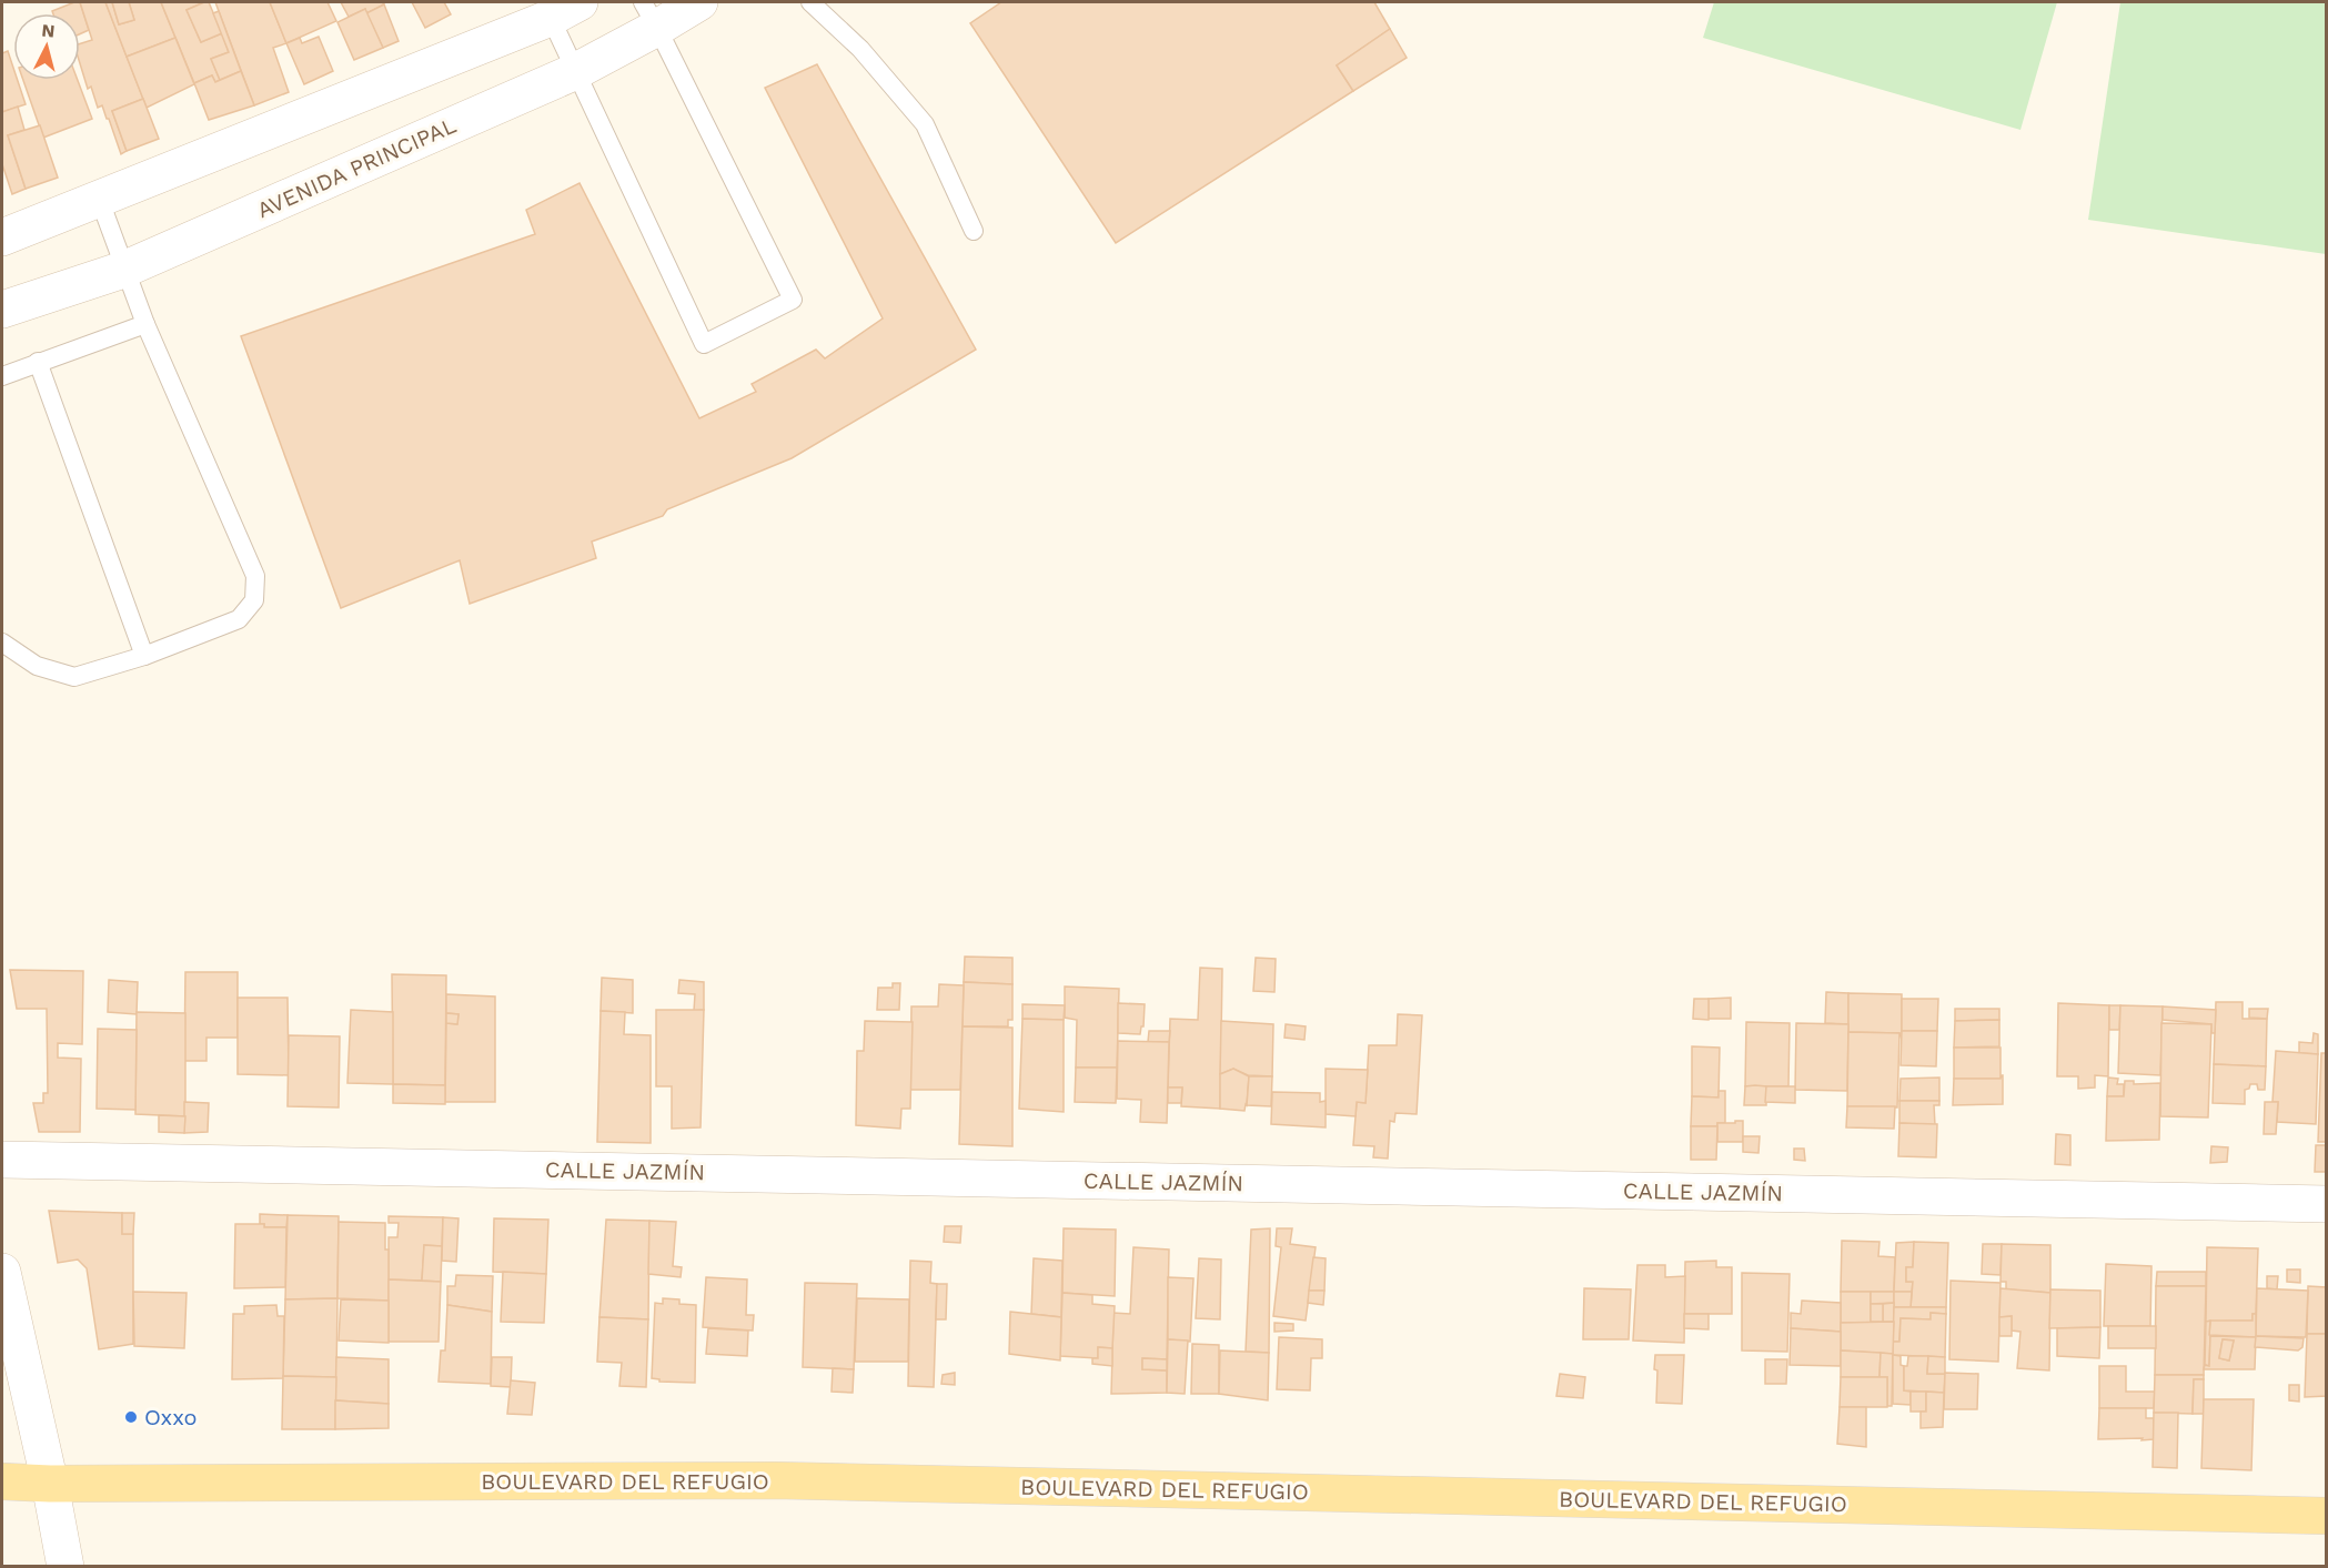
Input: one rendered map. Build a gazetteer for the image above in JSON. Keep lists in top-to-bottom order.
{
  "streets": {
    "main road": ["BOULEVARD DEL REFUGIO"],
    "street": ["AVENIDA PRINCIPAL", "CALLE JAZMÍN"]
  },
  "places": ["Oxxo"],
  "north": "top"
}
